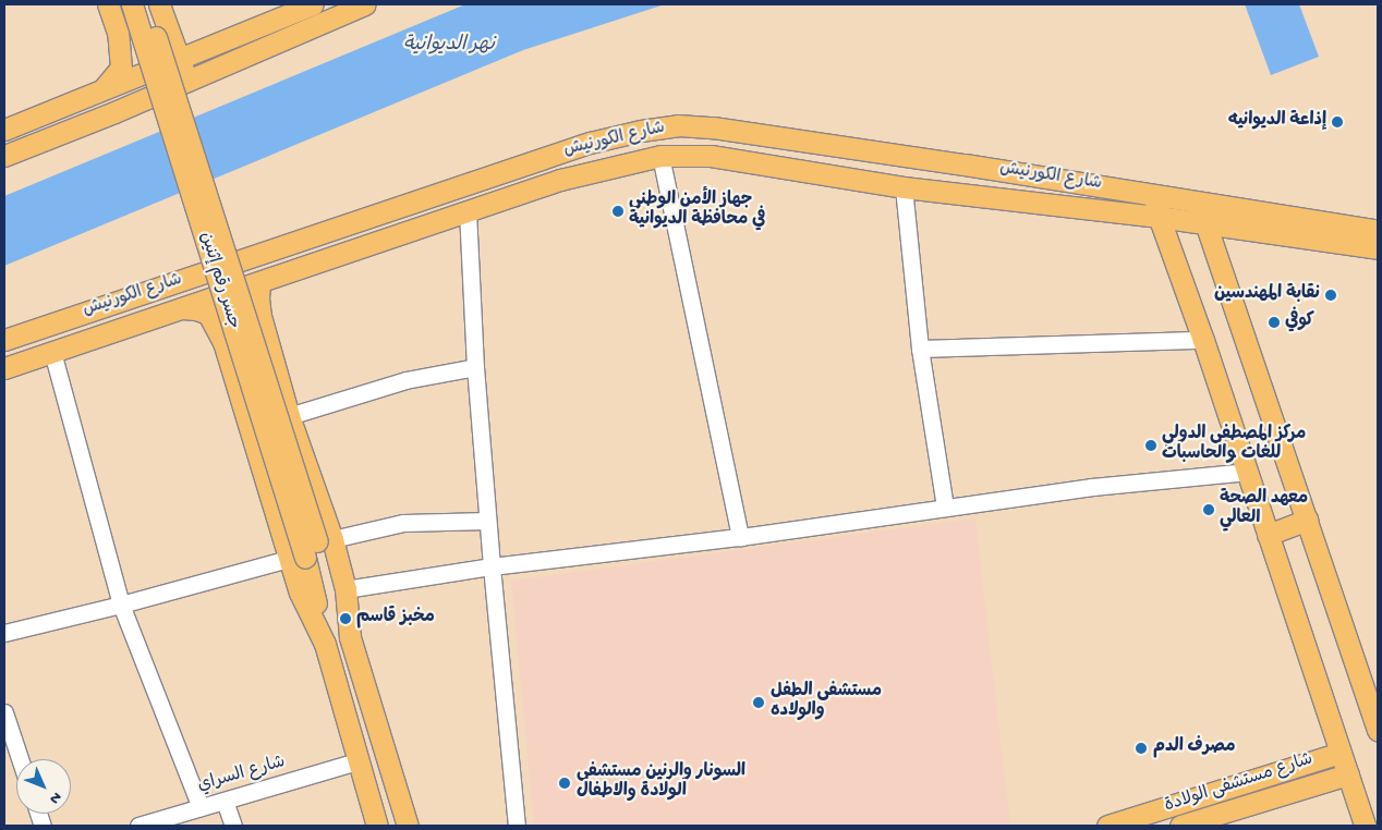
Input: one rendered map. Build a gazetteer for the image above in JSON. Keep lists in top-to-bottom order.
{
  "streets": {
    "main road": ["شارع الكورنيش", "جسر رقم إثنين", "شارع مستشفى الولادة"],
    "street": ["شارع السراي"]
  },
  "water": ["نهر الديوانية"],
  "places": [
    "إذاعة الديوانيه",
    "جهاز الأمن الوطني في محافظة الديوانية",
    "نقابة المهندسين",
    "كوفي",
    "مركز المصطفى الدولي للغات والحاسبات",
    "معهد الصحة العالي",
    "مخبز قاسم",
    "مستشفى الطفل والولاده",
    "مصرف الدم",
    "السونار والرنين مستشفى الولادة والاطفال"
  ],
  "north": "bottom right"
}
